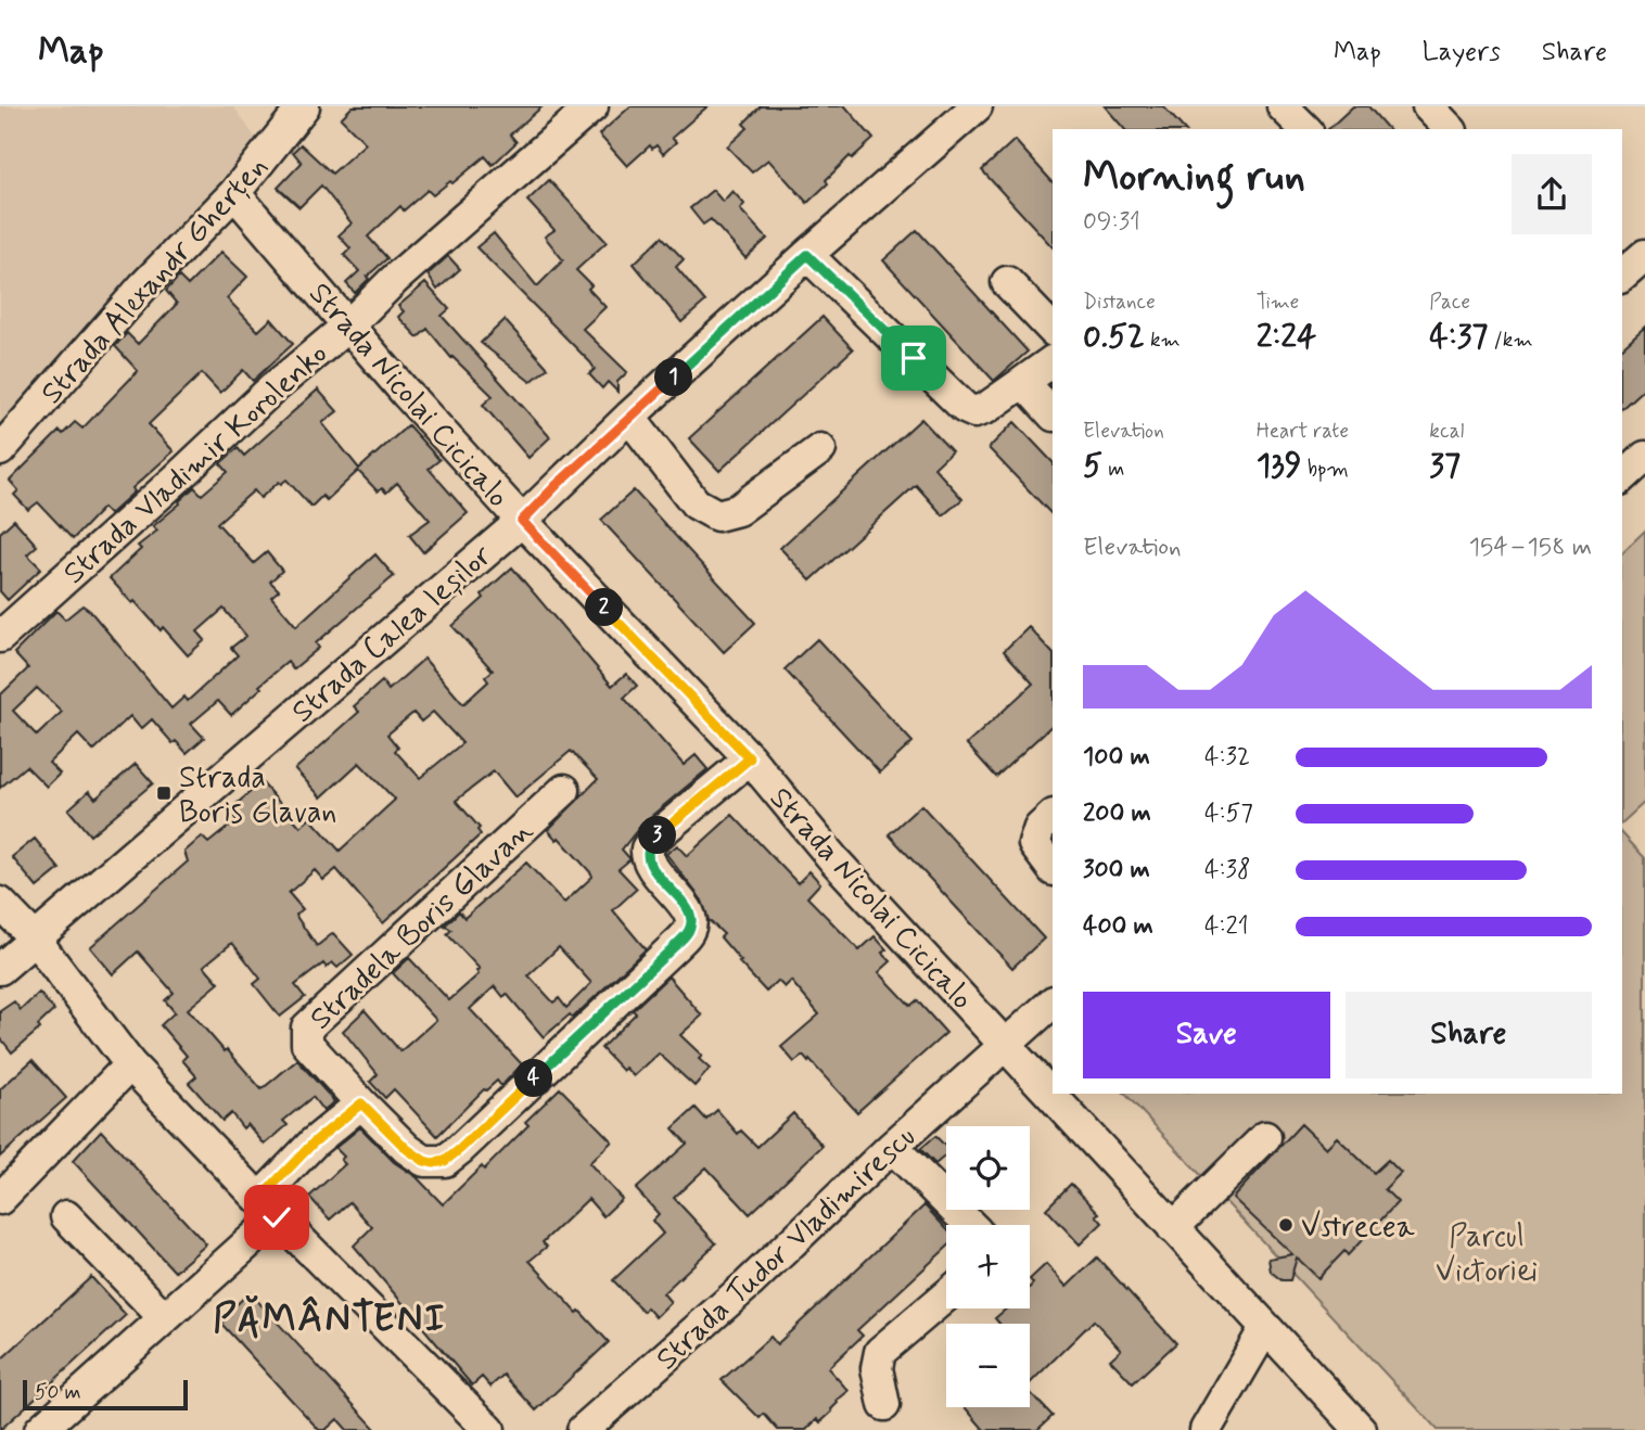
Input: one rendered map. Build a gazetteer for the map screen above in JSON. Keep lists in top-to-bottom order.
{
  "streets": {
    "street": [
      "Strada Alexandr Gherțen",
      "Strada Nicolai Cicicalo",
      "Strada Vladimir Korolenko",
      "Strada Calea Ieșilor",
      "Stradela Boris Glavan",
      "Strada Tudor Vladimirescu"
    ]
  },
  "crossings": [
    ["Strada Alexandr Gherțen", "Strada Nicolai Cicicalo"],
    ["Strada Nicolai Cicicalo", "Strada Vladimir Korolenko"],
    ["Strada Nicolai Cicicalo", "Strada Calea Ieșilor"],
    ["Strada Nicolai Cicicalo", "Stradela Boris Glavan"],
    ["Strada Nicolai Cicicalo", "Strada Tudor Vladimirescu"]
  ],
  "districts": ["PĂMÂNTENI"],
  "parks": ["Parcul Victoriei"],
  "places": {
    "transit": ["Strada Boris Glavan"],
    "other": ["Vstrecea"]
  },
  "scale_bar": "50 m",
  "page": {
    "header": "Map",
    "nav": ["Map", "Layers", "Share"],
    "heading": ["Morning run", "09:31"],
    "stats": [
      ["Distance", "0.52 km"],
      ["Time", "2:24"],
      ["Pace", "4:37 /km"],
      ["Elevation", "5 m"],
      ["Heart rate", "139 bpm"],
      ["kcal", "37"]
    ],
    "pins": [
      "1",
      "2",
      "3",
      "4"
    ],
    "chart": ["Elevation", "154–158 m"],
    "list": [
      {
        "name": "100 m",
        "note": "4:32"
      },
      {
        "name": "200 m",
        "note": "4:57"
      },
      {
        "name": "300 m",
        "note": "4:38"
      },
      {
        "name": "400 m",
        "note": "4:21"
      }
    ],
    "buttons": ["Save", "Share"],
    "map_buttons": ["+", "−"],
    "scale": "50 m"
  }
}
